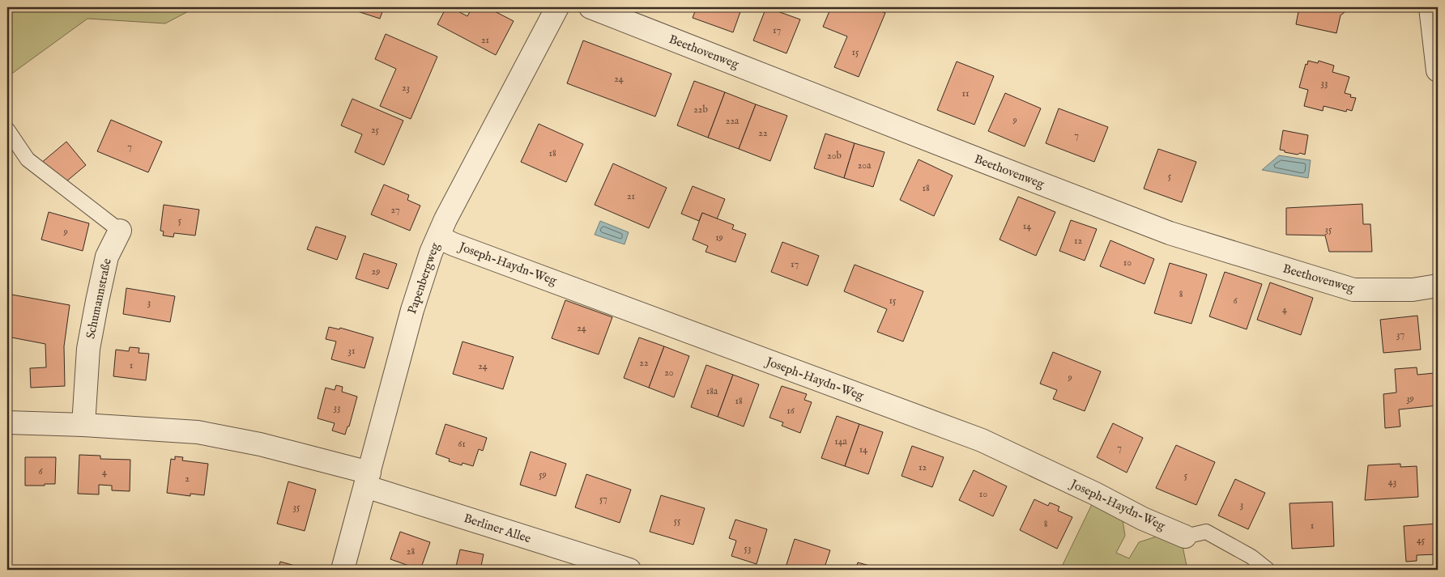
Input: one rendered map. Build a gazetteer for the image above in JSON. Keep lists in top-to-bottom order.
{
  "streets": {
    "street": [
      "Beethovenweg",
      "Joseph-Haydn-Weg",
      "Papenbergweg",
      "Schumannstraße",
      "Berliner Allee"
    ]
  },
  "crossings": [
    ["Joseph-Haydn-Weg", "Papenbergweg"],
    ["Papenbergweg", "Berliner Allee"]
  ],
  "house_numbers": [
    "17",
    "21",
    "15",
    "24",
    "33",
    "23",
    "11",
    "22b",
    "9",
    "22a",
    "25",
    "22",
    "7",
    "7",
    "18",
    "20b",
    "20a",
    "5",
    "18",
    "21",
    "27",
    "5",
    "14",
    "35",
    "9",
    "19",
    "12",
    "10",
    "17",
    "29",
    "8",
    "15",
    "6",
    "3",
    "4",
    "24",
    "37",
    "31",
    "22",
    "1",
    "24",
    "20",
    "9",
    "18a",
    "39",
    "18",
    "33",
    "16",
    "14a",
    "61",
    "7",
    "14",
    "12",
    "6",
    "4",
    "59",
    "5",
    "2",
    "43",
    "10",
    "57",
    "3",
    "35",
    "55",
    "8",
    "1",
    "45",
    "53",
    "28"
  ]
}
